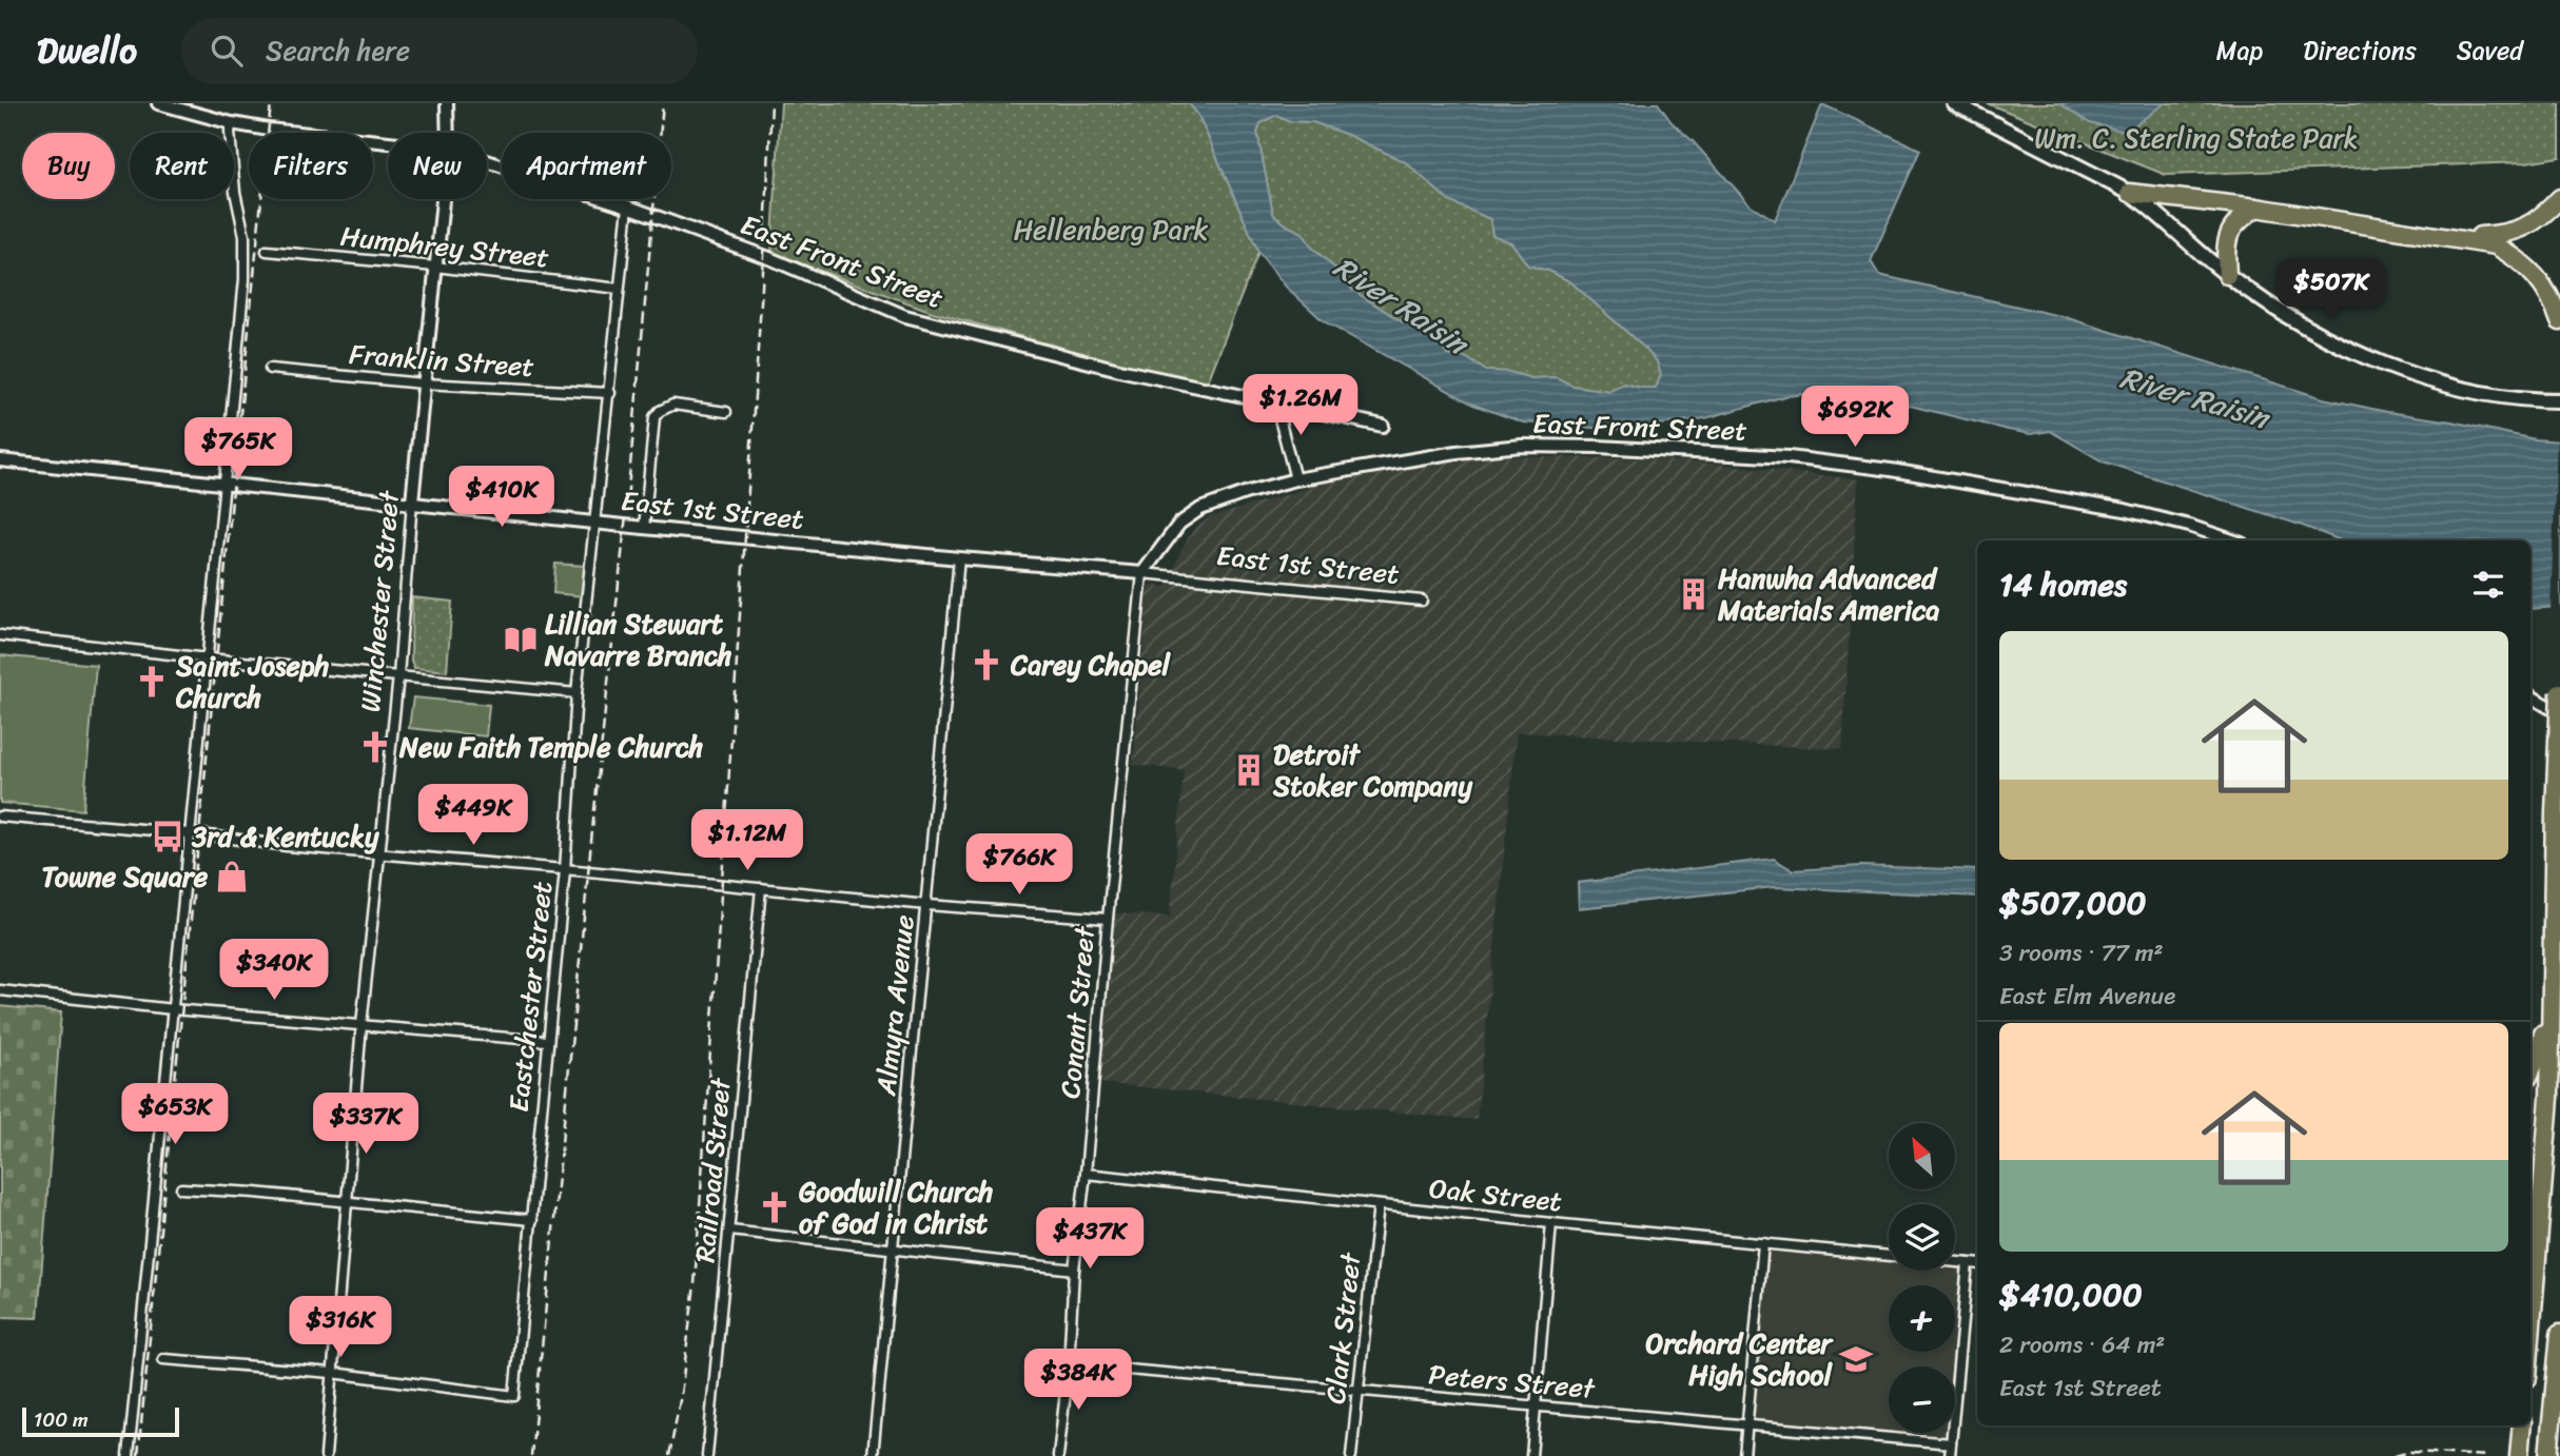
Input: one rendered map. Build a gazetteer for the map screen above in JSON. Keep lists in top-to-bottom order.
{
  "streets": {
    "street": [
      "Humphrey Street",
      "East Front Street",
      "Franklin Street",
      "East 1st Street",
      "Winchester Street",
      "Eastchester Street",
      "Almyra Avenue",
      "Conant Street",
      "Railroad Street",
      "Oak Street",
      "Clark Street",
      "Peters Street"
    ]
  },
  "crossings": [
    ["Humphrey Street", "Winchester Street"],
    ["Humphrey Street", "Eastchester Street"],
    ["East Front Street", "East 1st Street"],
    ["East Front Street", "Eastchester Street"],
    ["East Front Street", "Conant Street"],
    ["Franklin Street", "Winchester Street"],
    ["Franklin Street", "Eastchester Street"],
    ["East 1st Street", "Winchester Street"],
    ["East 1st Street", "Eastchester Street"],
    ["East 1st Street", "Almyra Avenue"],
    ["East 1st Street", "Conant Street"],
    ["Winchester Street", "Eastchester Street"],
    ["Conant Street", "Oak Street"],
    ["Conant Street", "Peters Street"],
    ["Oak Street", "Clark Street"],
    ["Clark Street", "Peters Street"]
  ],
  "water": ["River Raisin"],
  "parks": ["Wm. C. Sterling State Park", "Hellenberg Park"],
  "places": {
    "building": ["Hanwha Advanced Materials America", "Detroit Stoker Company"],
    "library": ["Lillian Stewart Navarre Branch"],
    "church": [
      "Carey Chapel",
      "Saint Joseph Church",
      "New Faith Temple Church",
      "Goodwill Church of God in Christ"
    ],
    "bus stop": ["3rd & Kentucky"],
    "shop": ["Towne Square"],
    "school or university": ["Orchard Center High School"]
  },
  "scale_bar": "100 m",
  "north": "top left",
  "page": {
    "header": "Dwello",
    "search": "Search here",
    "nav": ["Map", "Directions", "Saved"],
    "chip": [
      "Buy",
      "Rent",
      "Filters",
      "New",
      "Apartment"
    ],
    "price": [
      "$507K",
      "$1.26M",
      "$692K",
      "$765K",
      "$410K",
      "$449K",
      "$1.12M",
      "$766K",
      "$340K",
      "$653K",
      "$337K",
      "$437K",
      "$316K",
      "$384K"
    ],
    "heading": "14 homes",
    "list": [
      {
        "name": "$507,000",
        "note": "3 rooms · 77 m² · East Elm Avenue"
      },
      {
        "name": "$410,000",
        "note": "2 rooms · 64 m² · East 1st Street"
      }
    ],
    "map_buttons": ["+", "−"],
    "scale": "100 m"
  }
}
